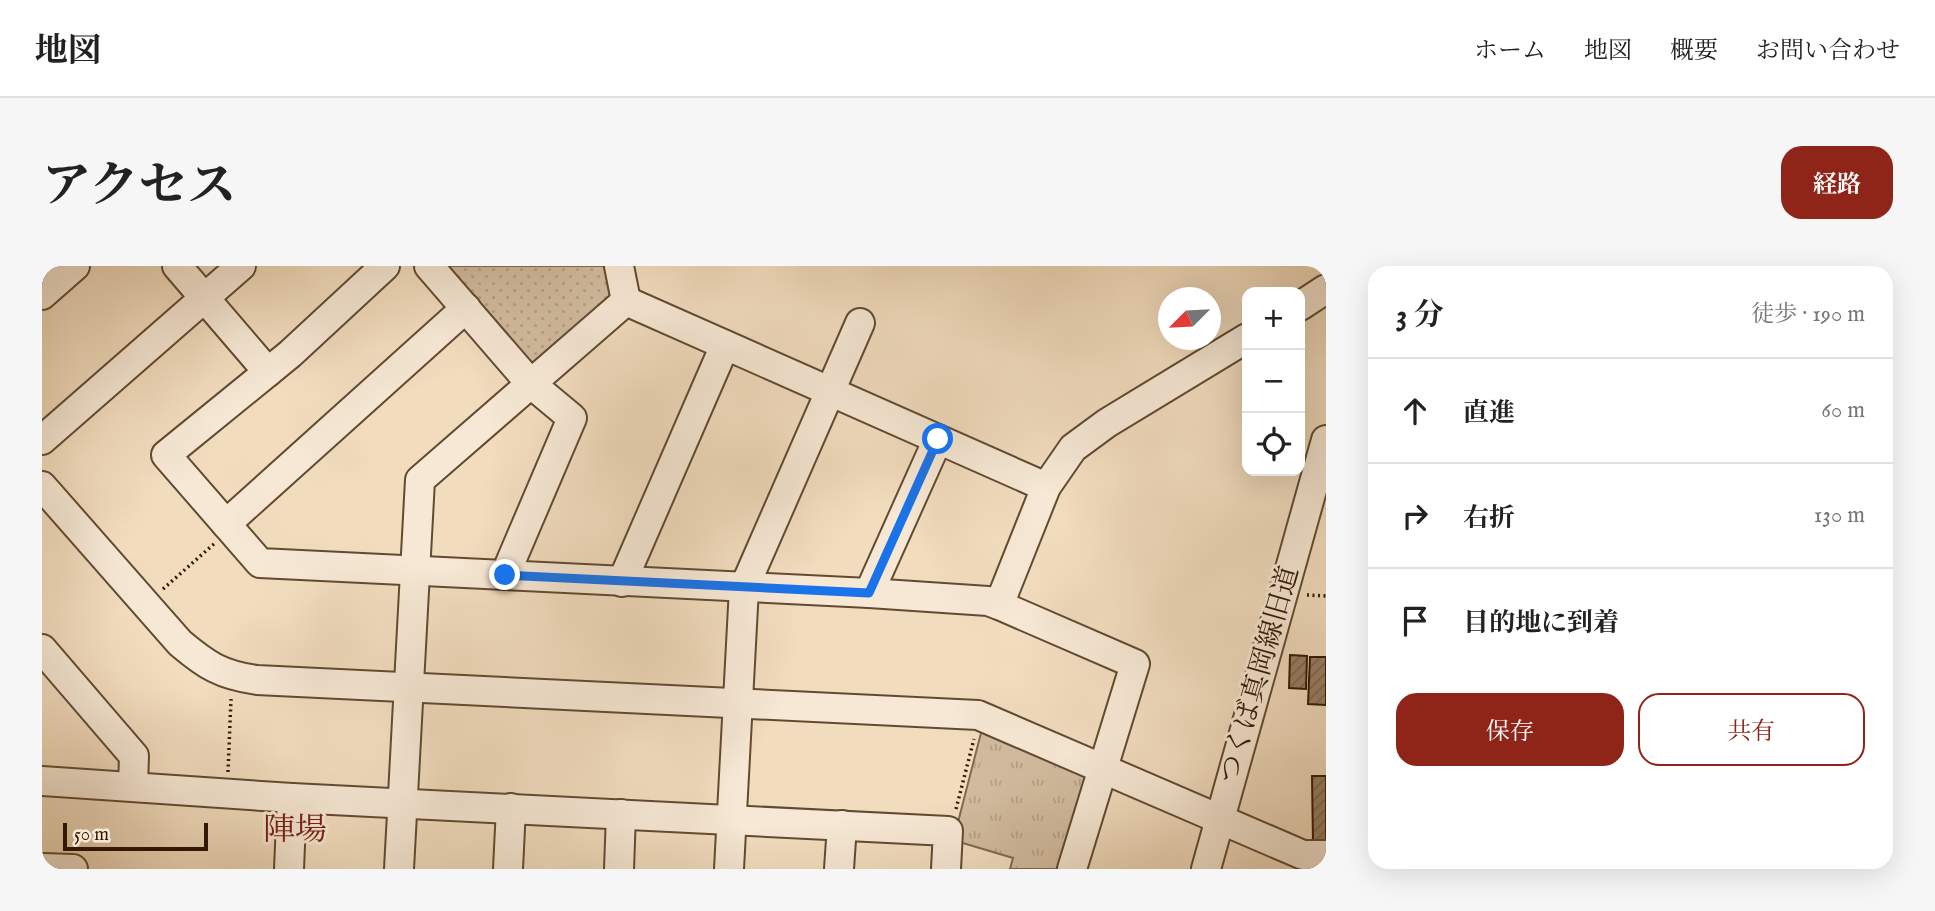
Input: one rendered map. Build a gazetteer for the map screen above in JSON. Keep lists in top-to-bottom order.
{
  "streets": {
    "street": ["つくば真岡線旧道"]
  },
  "districts": ["陣場"],
  "scale_bar": "50 m",
  "north": "bottom left",
  "page": {
    "header": "地図",
    "nav": [
      "ホーム",
      "地図",
      "概要",
      "お問い合わせ"
    ],
    "title": "アクセス",
    "buttons": [
      "経路",
      ["保存", "共有"]
    ],
    "heading": ["3 分", "徒歩 · 190 m"],
    "map_buttons": ["+", "−"],
    "list": [
      ["直進", "60 m"],
      ["右折", "130 m"],
      "目的地に到着"
    ],
    "scale": "50 m"
  }
}
